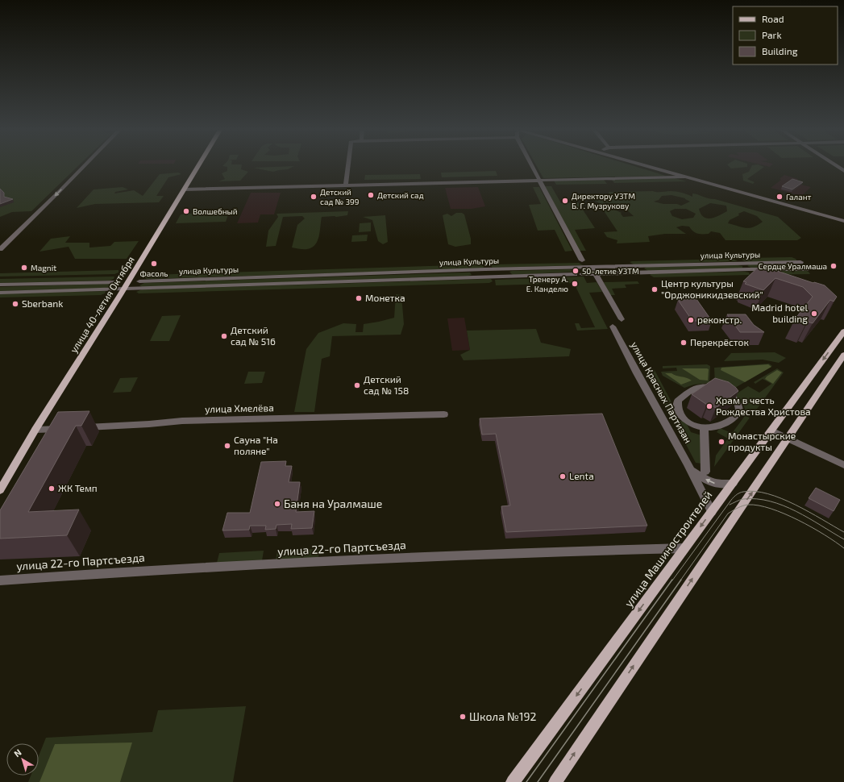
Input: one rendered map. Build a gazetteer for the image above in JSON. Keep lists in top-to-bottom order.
{
  "streets": {
    "main road": ["улица 40-летия Октября", "улица Машиностроителей"],
    "street": [
      "улица Культуры",
      "улица Красных Партизан",
      "улица Хмелёва",
      "улица 22-го Партсъезда"
    ]
  },
  "crossings": [
    ["улица Культуры", "улица 40-летия Октября"],
    ["улица 40-летия Октября", "улица Хмелёва"],
    ["улица Красных Партизан", "улица Машиностроителей"],
    ["улица 22-го Партсъезда", "улица Машиностроителей"]
  ],
  "places": [
    "Детский сад",
    "Детский сад № 399",
    "Галант",
    "Директору УЗТМ Б. Г. Музрукову",
    "Волшебный",
    "Фасоль",
    "Сердце Уралмаша",
    "Magnit",
    "50-летие УЗТМ",
    "Тренеру А. Е. Канделю",
    "Центр культуры \"Орджоникидзевский\"",
    "Монетка",
    "Sberbank",
    "Madrid hotel building",
    "реконстр.",
    "Детский сад № 516",
    "Перекрёсток",
    "Детский сад № 158",
    "Храм в честь Рождества Христова",
    "Монастырские продукты",
    "Сауна \"На поляне\"",
    "Lenta",
    "ЖК Темп",
    "Баня на Уралмаше",
    "Школа №192"
  ],
  "legend": ["Road", "Park", "Building"],
  "north": "top left"
}
